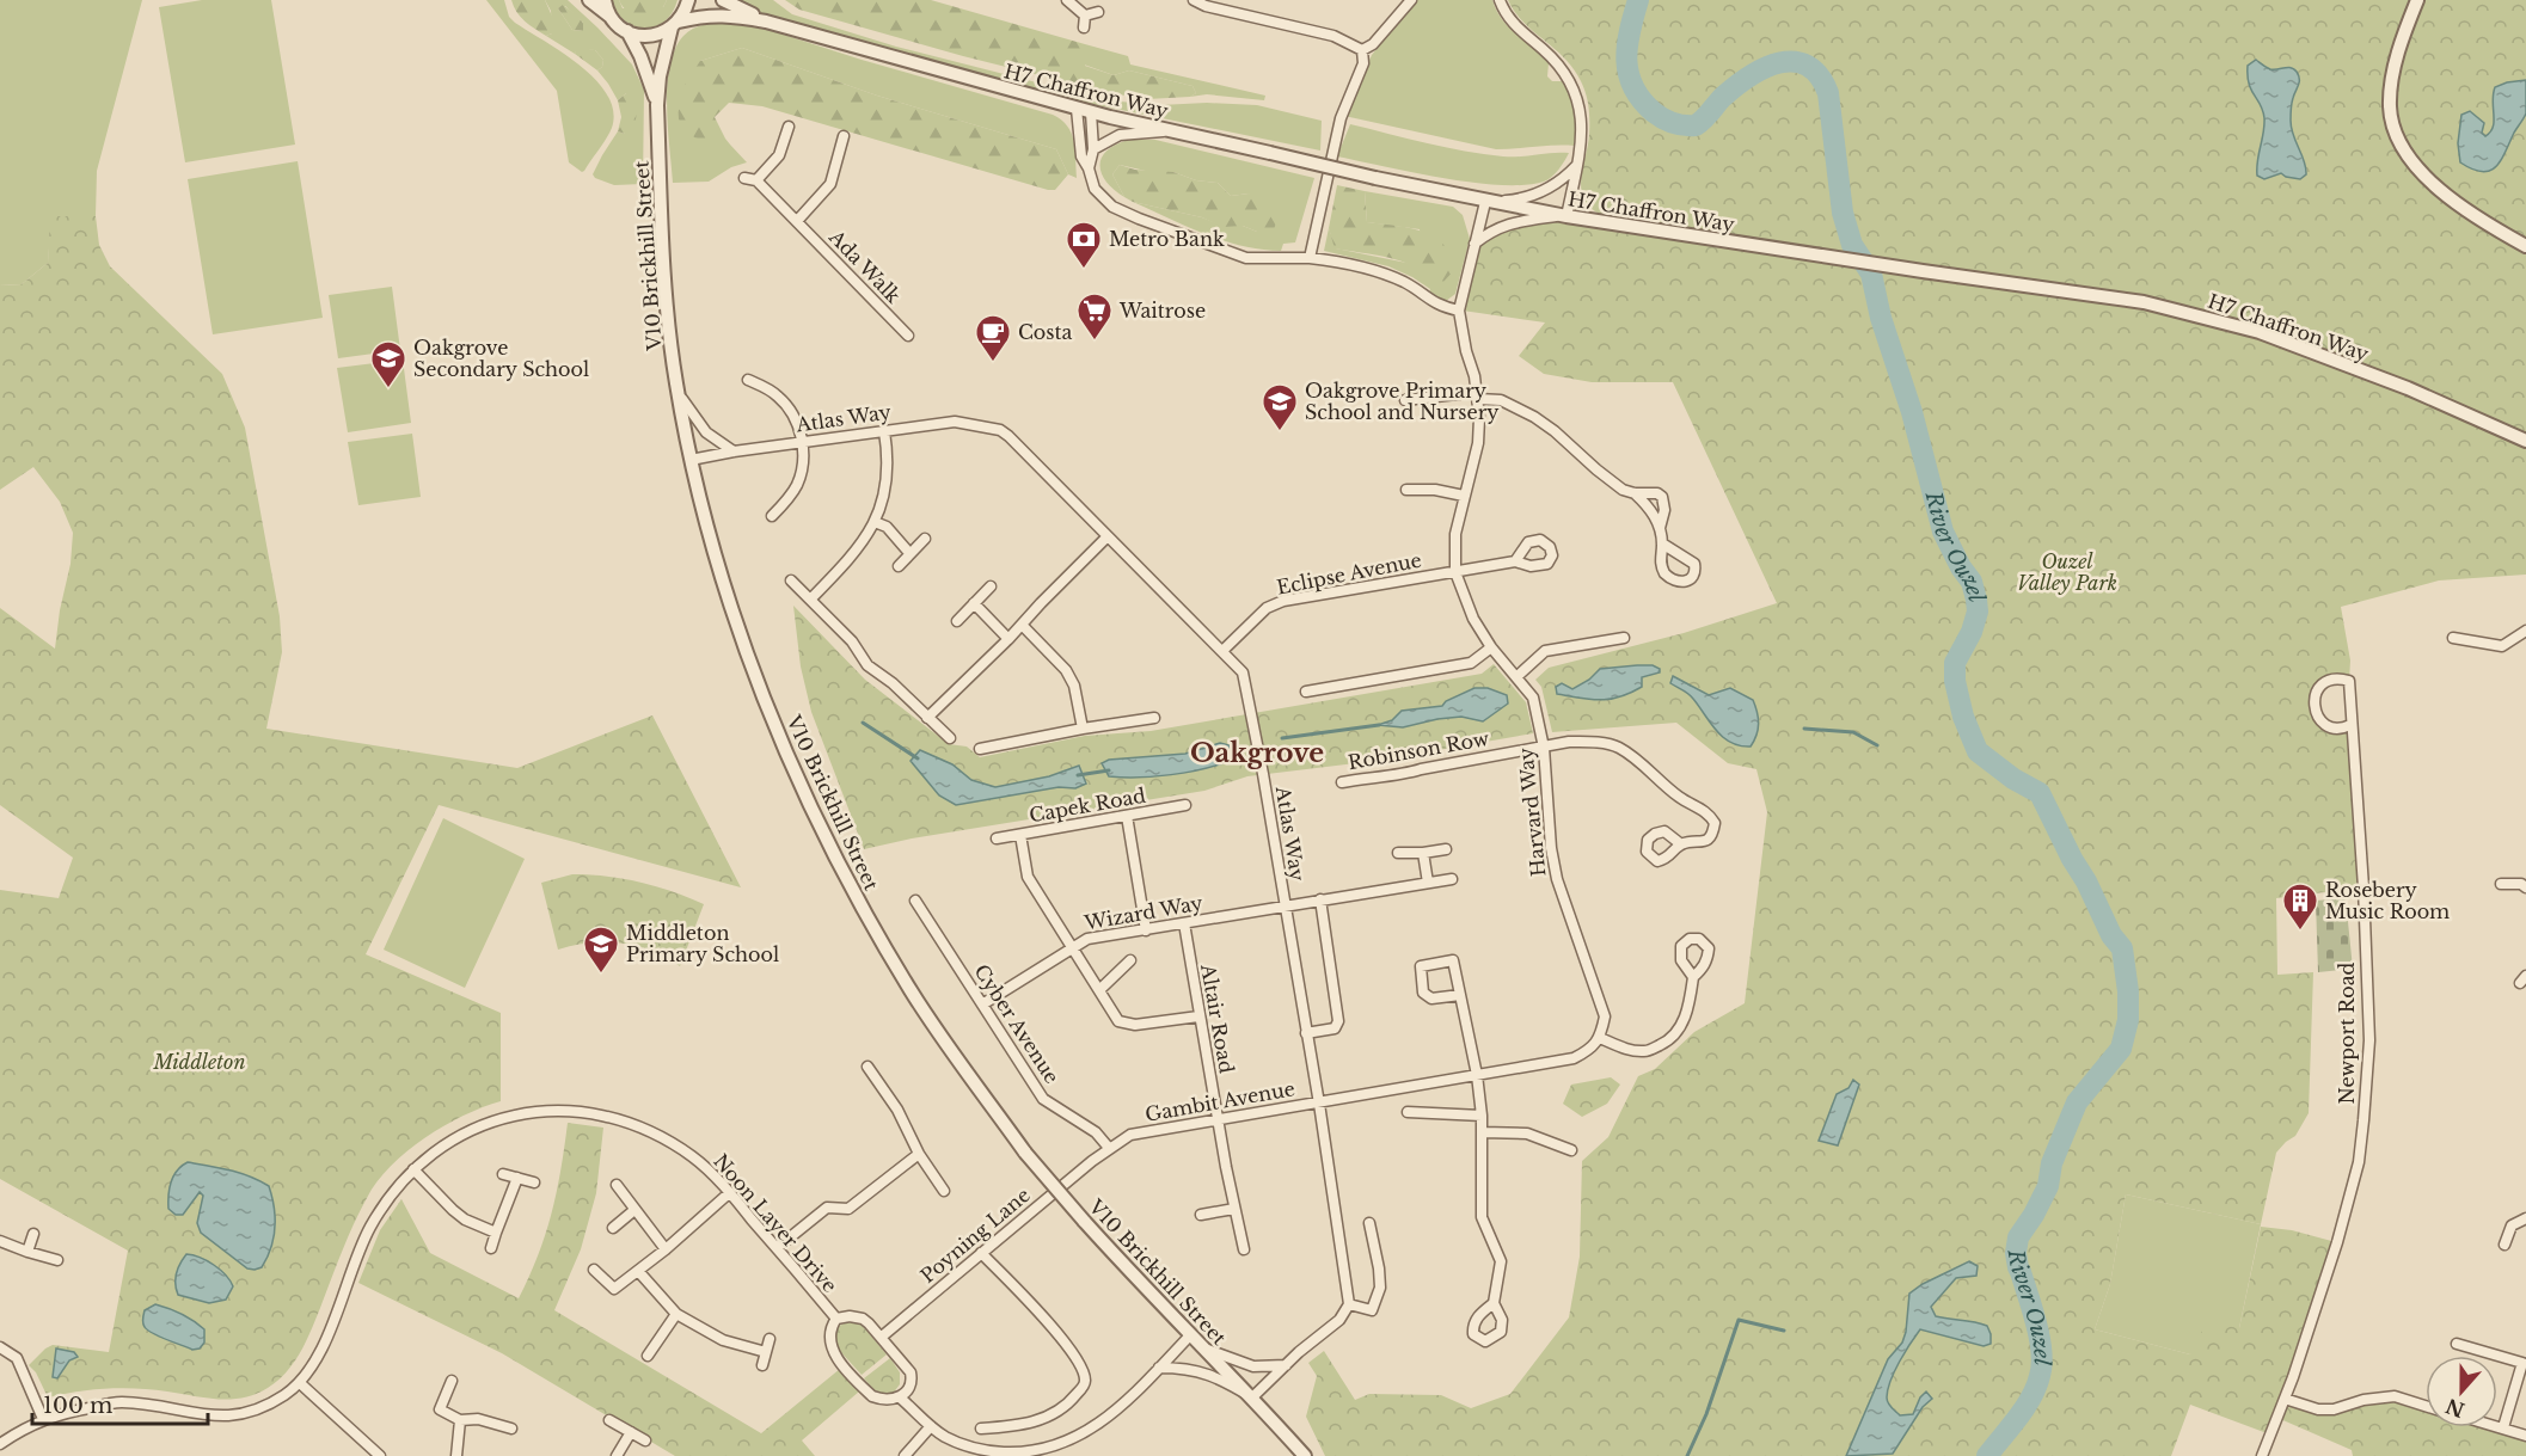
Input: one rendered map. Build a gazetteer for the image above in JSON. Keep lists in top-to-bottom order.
{
  "streets": {
    "street": [
      "H7 Chaffron Way",
      "V10 Brickhill Street",
      "Ada Walk",
      "Atlas Way",
      "Eclipse Avenue",
      "Robinson Row",
      "Capek Road",
      "Harvard Way",
      "Wizard Way",
      "Altair Road",
      "Cyber Avenue",
      "Newport Road",
      "Gambit Avenue",
      "Noon Layer Drive",
      "Poyning Lane"
    ]
  },
  "crossings": [
    ["H7 Chaffron Way", "V10 Brickhill Street"],
    ["V10 Brickhill Street", "Atlas Way"],
    ["V10 Brickhill Street", "Noon Layer Drive"],
    ["Atlas Way", "Eclipse Avenue"],
    ["Atlas Way", "Wizard Way"],
    ["Atlas Way", "Gambit Avenue"],
    ["Eclipse Avenue", "Harvard Way"],
    ["Robinson Row", "Harvard Way"],
    ["Wizard Way", "Altair Road"],
    ["Wizard Way", "Cyber Avenue"],
    ["Altair Road", "Gambit Avenue"],
    ["Cyber Avenue", "Gambit Avenue"],
    ["Gambit Avenue", "Poyning Lane"],
    ["Noon Layer Drive", "Poyning Lane"]
  ],
  "districts": ["Oakgrove"],
  "water": ["River Ouzel"],
  "parks": ["Ouzel Valley Park", "Middleton"],
  "places": {
    "bank": ["Metro Bank"],
    "supermarket": ["Waitrose"],
    "cafe": ["Costa"],
    "school or university": ["Oakgrove Secondary School", "Oakgrove Primary School and Nursery", "Middleton Primary School"],
    "building": ["Rosebery Music Room"]
  },
  "scale_bar": "100 m",
  "north": "bottom"
}
